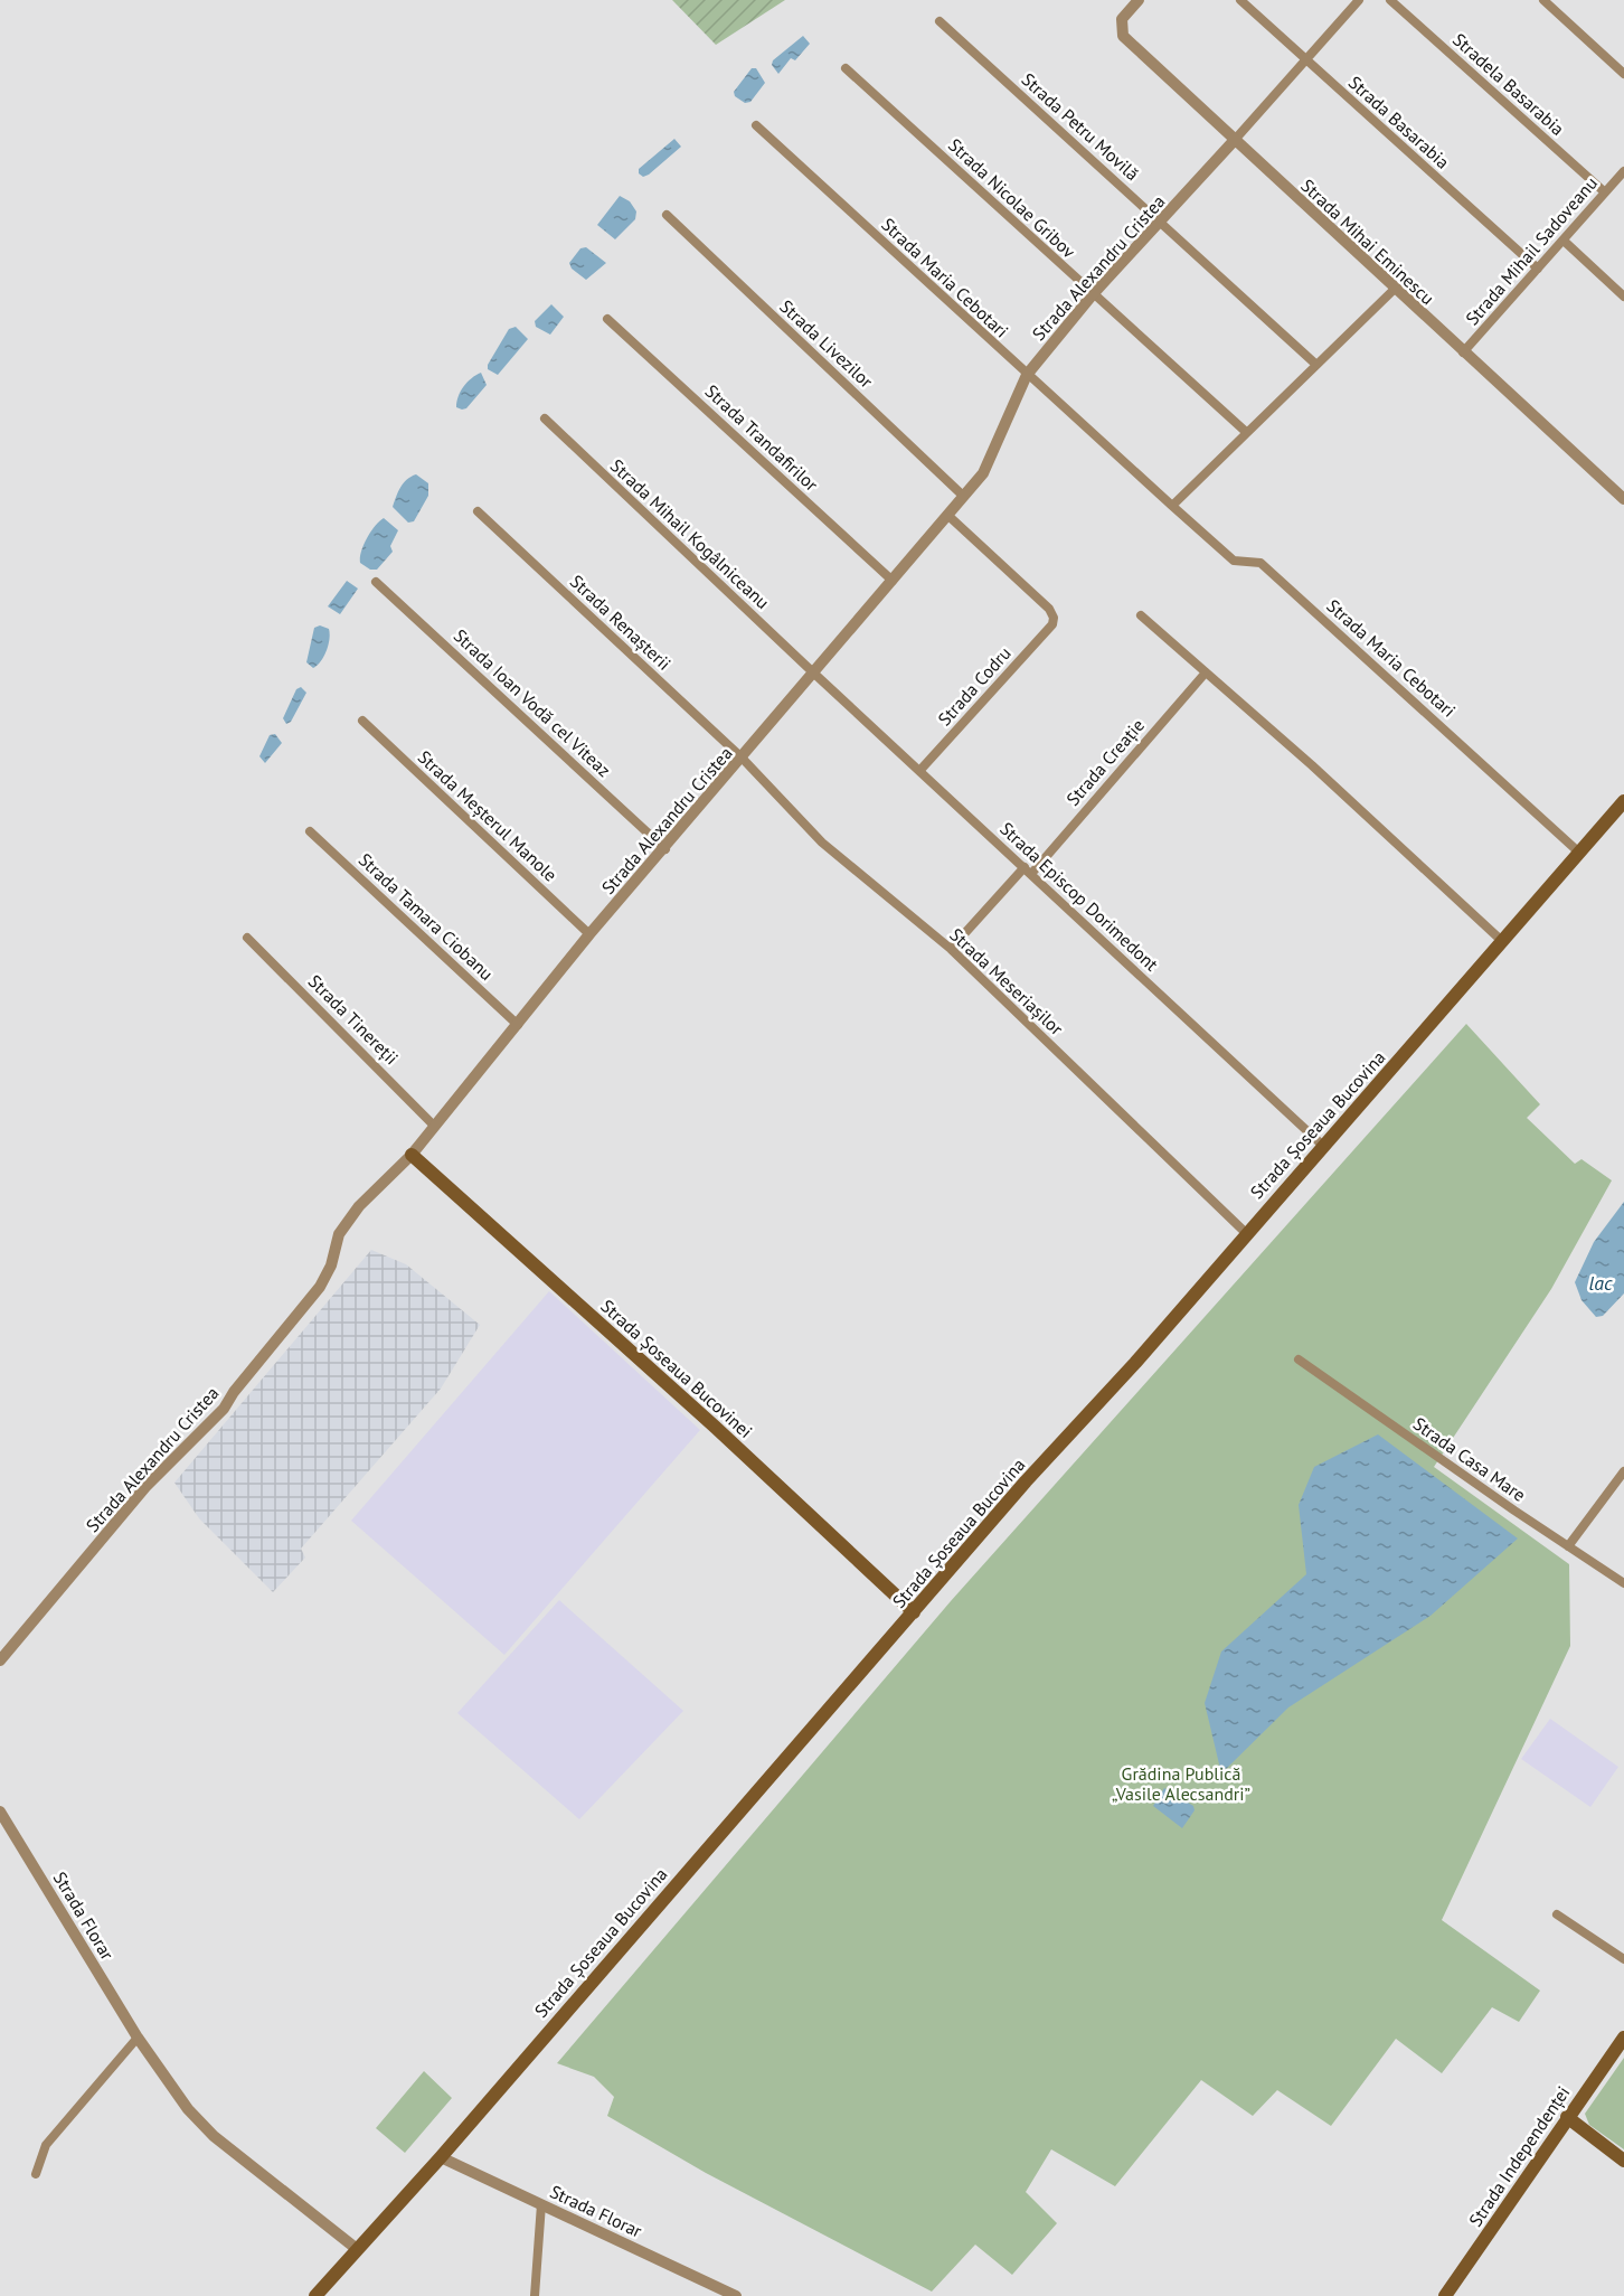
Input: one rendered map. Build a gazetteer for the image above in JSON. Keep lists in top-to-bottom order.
{
  "streets": {
    "main road": ["Strada Șoseaua Bucovina", "Strada Șoseaua Bucovinei", "Strada Independenței"],
    "street": [
      "Stradela Basarabia",
      "Strada Basarabia",
      "Strada Petru Movilă",
      "Strada Nicolae Gribov",
      "Strada Mihai Eminescu",
      "Strada Mihail Sadoveanu",
      "Strada Alexandru Cristea",
      "Strada Maria Cebotari",
      "Strada Livezilor",
      "Strada Trandafirilor",
      "Strada Mihail Kogâlniceanu",
      "Strada Renașterii",
      "Strada Codru",
      "Strada Ioan Vodă cel Viteaz",
      "Strada Creație",
      "Strada Meșterul Manole",
      "Strada Episcop Dorimedont",
      "Strada Tamara Ciobanu",
      "Strada Meseriașilor",
      "Strada Tinereții",
      "Strada Casa Mare",
      "Strada Florar"
    ]
  },
  "crossings": [
    ["Stradela Basarabia", "Strada Mihail Sadoveanu"],
    ["Strada Basarabia", "Strada Mihail Sadoveanu"],
    ["Strada Basarabia", "Strada Alexandru Cristea"],
    ["Strada Petru Movilă", "Strada Alexandru Cristea"],
    ["Strada Nicolae Gribov", "Strada Alexandru Cristea"],
    ["Strada Mihai Eminescu", "Strada Mihail Sadoveanu"],
    ["Strada Mihai Eminescu", "Strada Alexandru Cristea"],
    ["Strada Alexandru Cristea", "Strada Maria Cebotari"],
    ["Strada Alexandru Cristea", "Strada Livezilor"],
    ["Strada Alexandru Cristea", "Strada Trandafirilor"],
    ["Strada Alexandru Cristea", "Strada Mihail Kogâlniceanu"],
    ["Strada Alexandru Cristea", "Strada Renașterii"],
    ["Strada Alexandru Cristea", "Strada Codru"],
    ["Strada Alexandru Cristea", "Strada Ioan Vodă cel Viteaz"],
    ["Strada Alexandru Cristea", "Strada Meșterul Manole"],
    ["Strada Alexandru Cristea", "Strada Episcop Dorimedont"],
    ["Strada Alexandru Cristea", "Strada Tamara Ciobanu"],
    ["Strada Alexandru Cristea", "Strada Meseriașilor"],
    ["Strada Alexandru Cristea", "Strada Tinereții"],
    ["Strada Alexandru Cristea", "Strada Șoseaua Bucovinei"],
    ["Strada Maria Cebotari", "Strada Șoseaua Bucovina"],
    ["Strada Mihail Kogâlniceanu", "Strada Episcop Dorimedont"],
    ["Strada Renașterii", "Strada Meseriașilor"],
    ["Strada Codru", "Strada Episcop Dorimedont"],
    ["Strada Creație", "Strada Episcop Dorimedont"],
    ["Strada Creație", "Strada Meseriașilor"],
    ["Strada Episcop Dorimedont", "Strada Șoseaua Bucovina"],
    ["Strada Meseriașilor", "Strada Șoseaua Bucovina"],
    ["Strada Șoseaua Bucovina", "Strada Șoseaua Bucovinei"],
    ["Strada Șoseaua Bucovina", "Strada Florar"]
  ],
  "water": ["lac"],
  "parks": ["Grădina Publică „Vasile Alecsandri”"]
}
